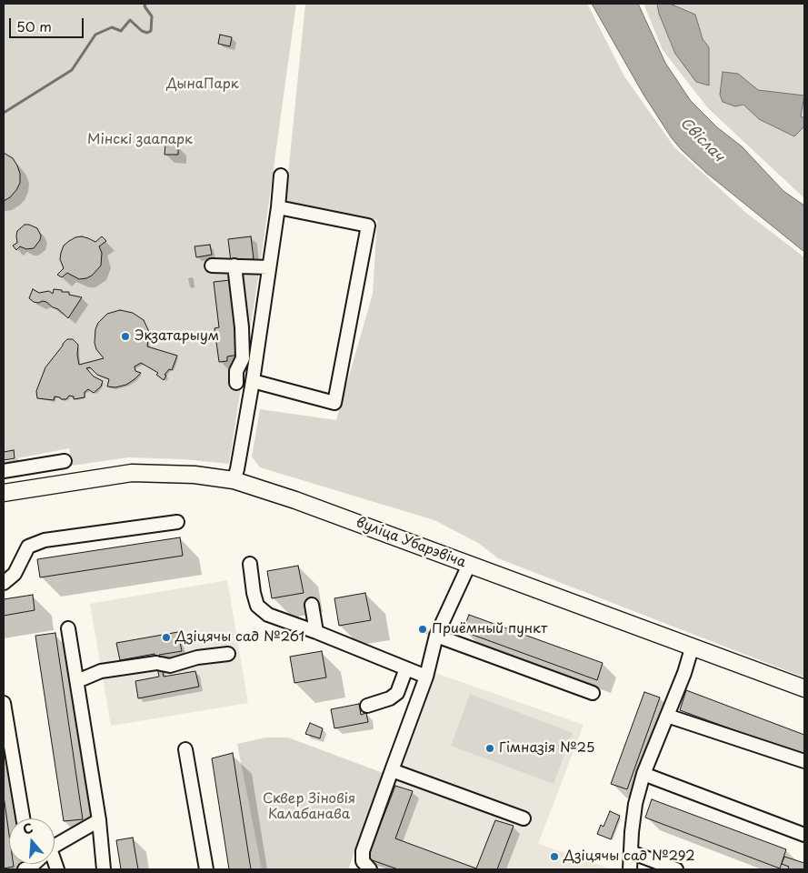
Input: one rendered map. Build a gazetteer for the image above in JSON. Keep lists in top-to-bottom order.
{
  "streets": {
    "main road": ["вуліца Убарэвіча"]
  },
  "water": ["Свіслач"],
  "parks": ["ДынаПарк", "Мінскі заапарк", "Сквер Зіновія Калабанава"],
  "places": [
    "Экзатарыум",
    "Приёмный пункт",
    "Дзіцячы сад №261",
    "Гімназія №25",
    "Дзіцячы сад №292"
  ],
  "scale_bar": "50 m",
  "north": "top"
}
